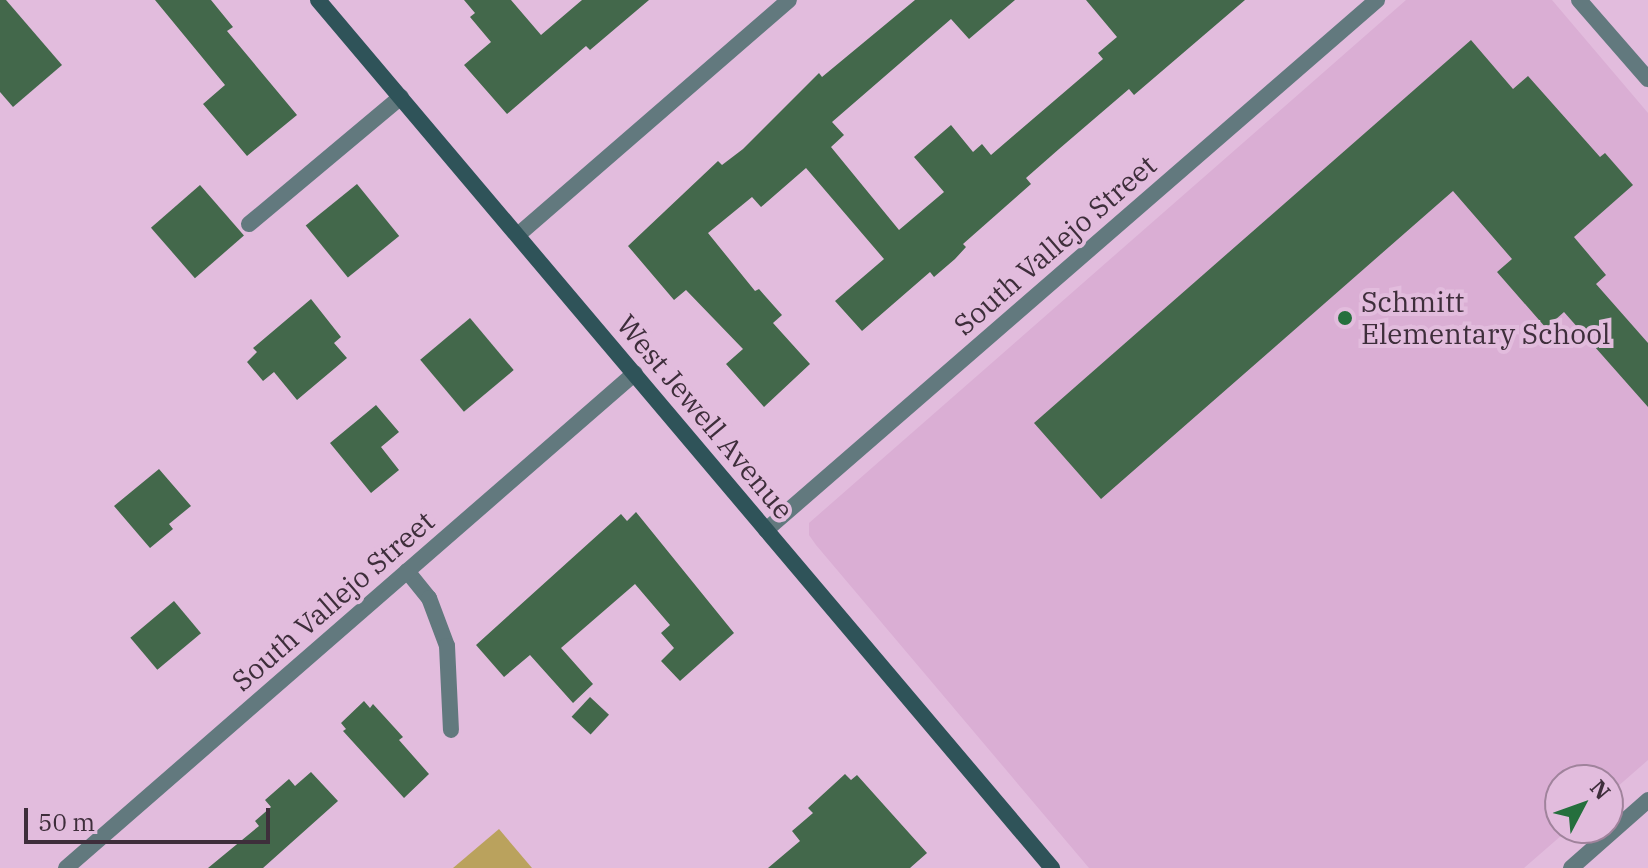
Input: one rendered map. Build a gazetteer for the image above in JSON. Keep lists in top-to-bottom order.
{
  "streets": {
    "street": ["South Vallejo Street", "West Jewell Avenue"]
  },
  "crossings": [
    ["South Vallejo Street", "West Jewell Avenue"]
  ],
  "places": ["Schmitt Elementary School"],
  "scale_bar": "50 m",
  "north": "top right"
}
